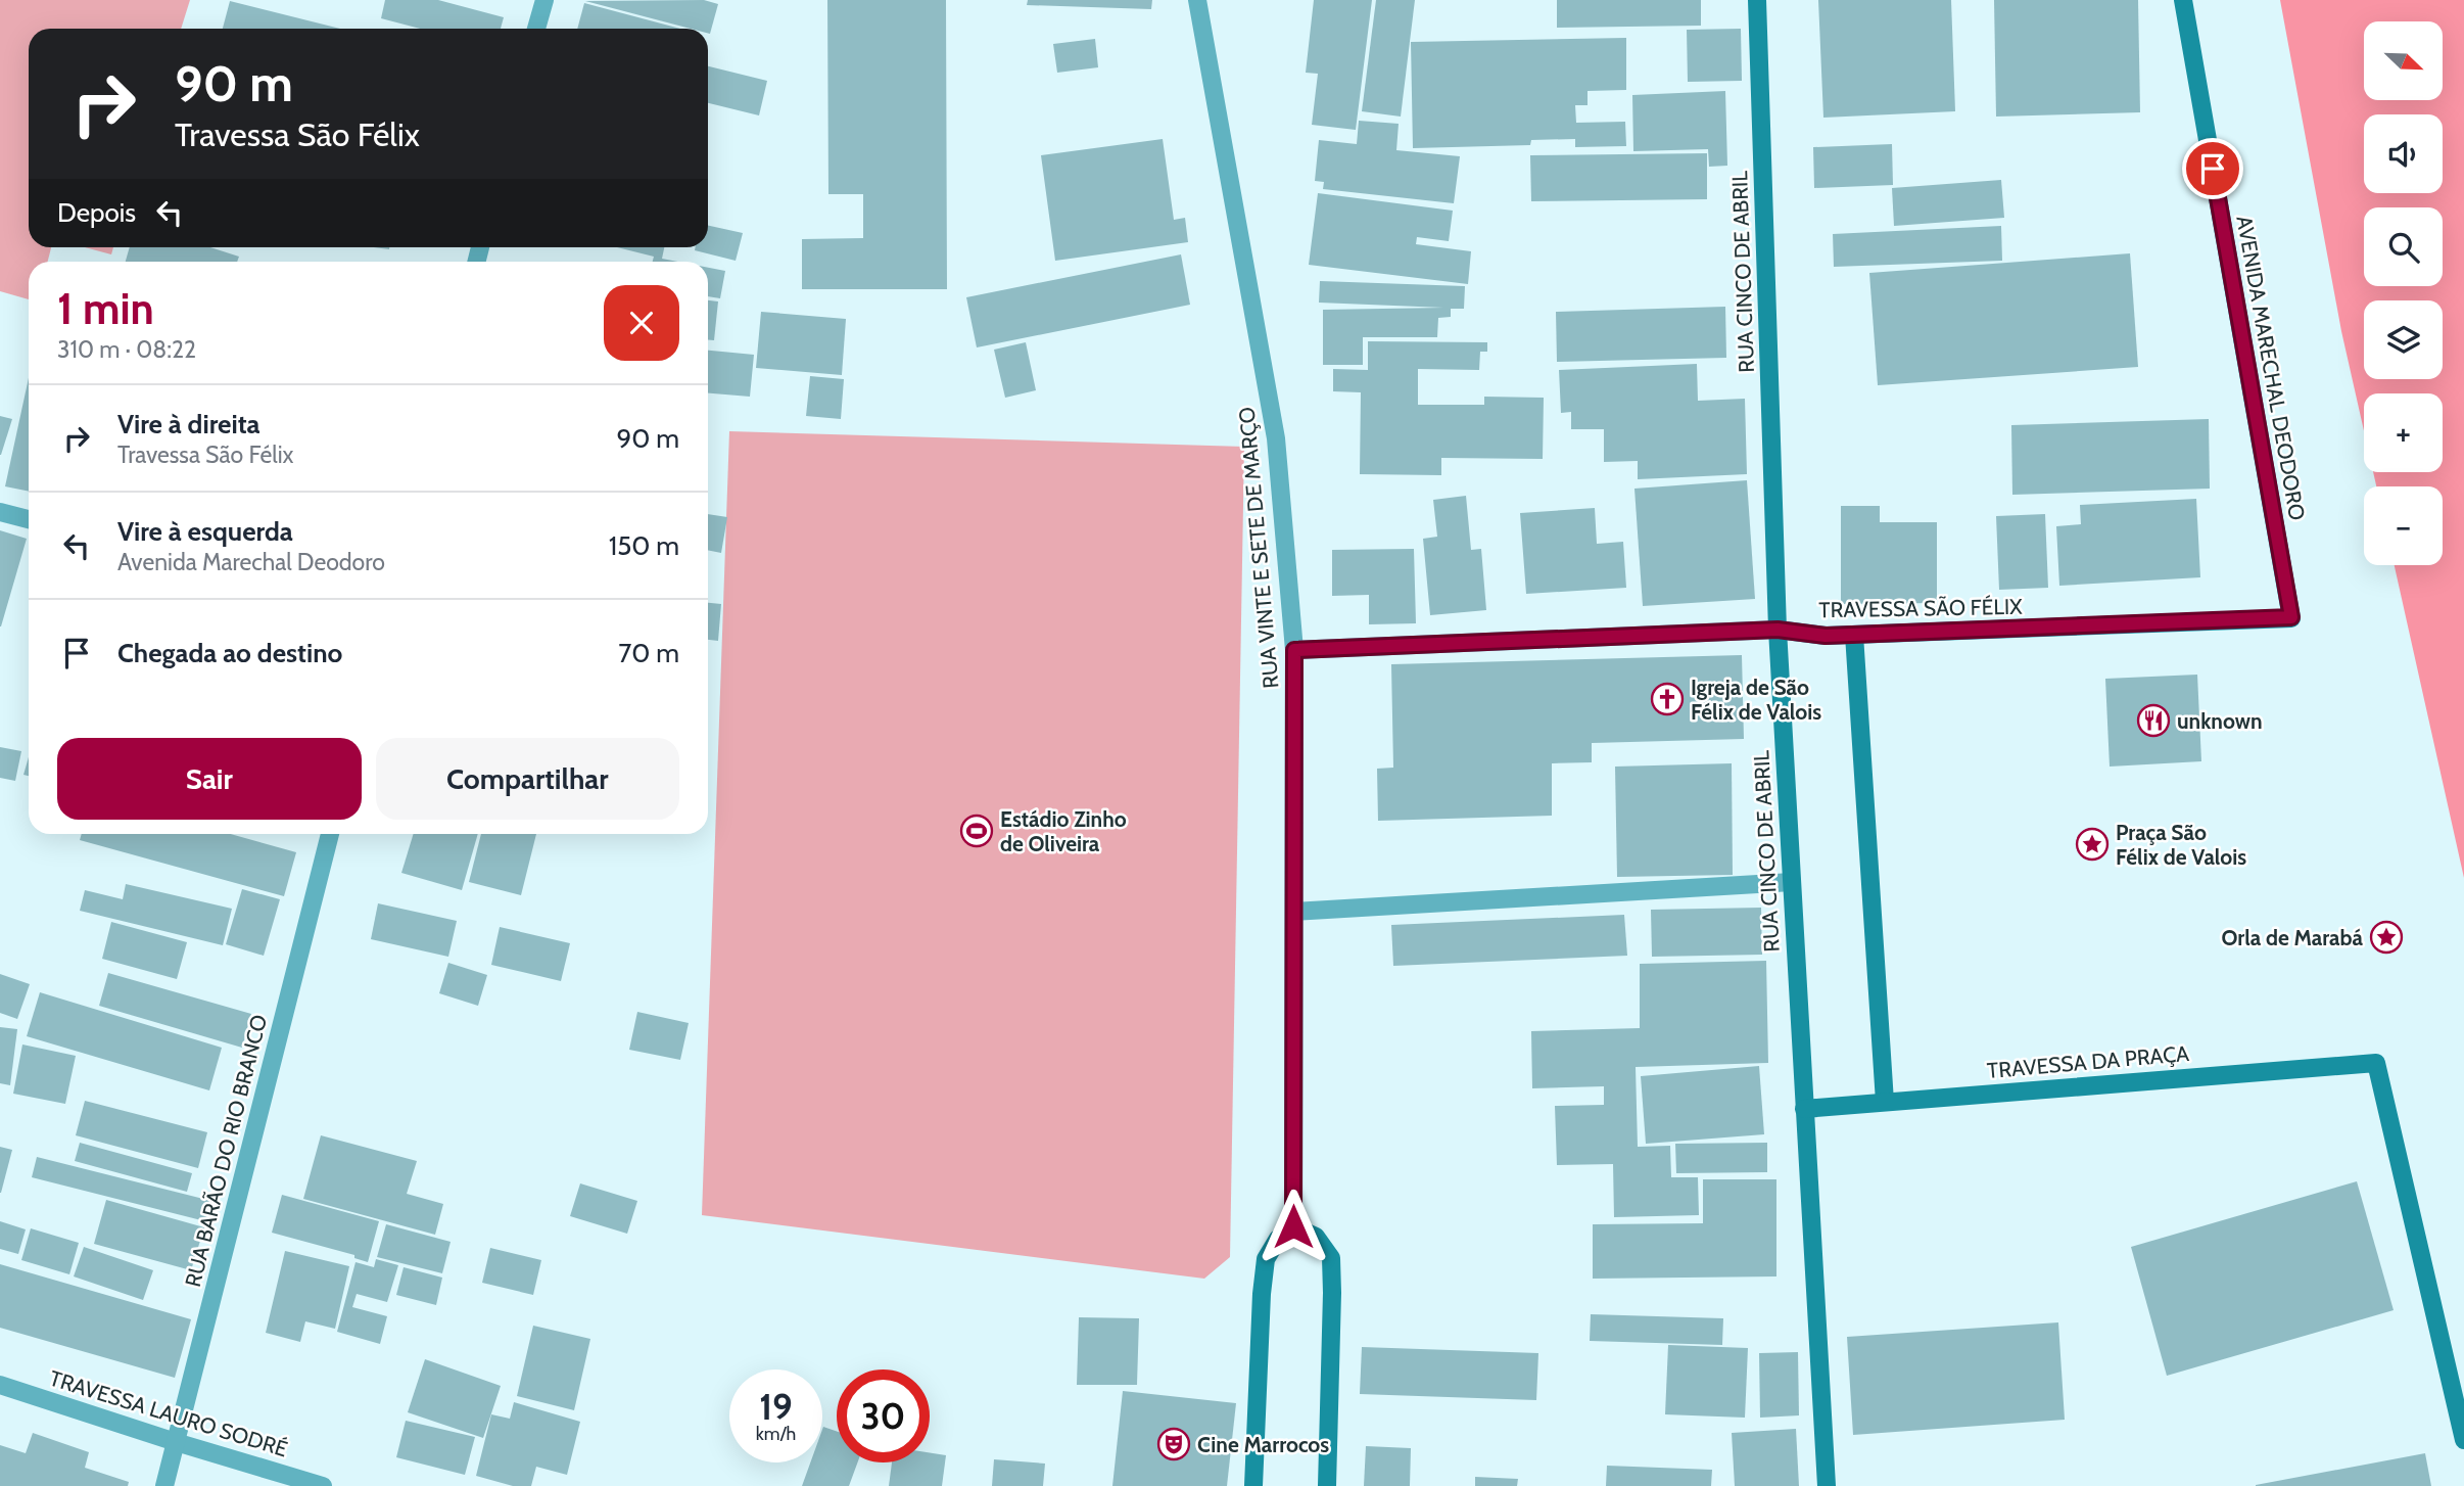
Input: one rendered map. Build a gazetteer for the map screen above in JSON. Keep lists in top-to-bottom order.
{
  "streets": {
    "street": [
      "RUA CINCO DE ABRIL",
      "AVENIDA MARECHAL DEODORO",
      "RUA VINTE E SETE DE MARÇO",
      "TRAVESSA SÃO FÉLIX",
      "TRAVESSA DA PRAÇA",
      "RUA BARÃO DO RIO BRANCO",
      "TRAVESSA LAURO SODRÉ"
    ]
  },
  "crossings": [
    ["RUA CINCO DE ABRIL", "TRAVESSA SÃO FÉLIX"],
    ["RUA CINCO DE ABRIL", "TRAVESSA DA PRAÇA"],
    ["AVENIDA MARECHAL DEODORO", "TRAVESSA SÃO FÉLIX"],
    ["RUA VINTE E SETE DE MARÇO", "TRAVESSA SÃO FÉLIX"],
    ["RUA BARÃO DO RIO BRANCO", "TRAVESSA LAURO SODRÉ"]
  ],
  "places": {
    "church": ["Igreja de São Félix de Valois"],
    "restaurant": ["unknown"],
    "sports": ["Estádio Zinho de Oliveira"],
    "place": ["Praça São Félix de Valois", "Orla de Marabá"],
    "theatre": ["Cine Marrocos"]
  },
  "north": "bottom right",
  "page": {
    "map_buttons": ["+", "−"],
    "turn": ["90 m", "Travessa São Félix"],
    "then": "Depois",
    "heading": ["1 min", "310 m · 08:22"],
    "list": [
      {
        "name": "Vire à direita",
        "note": "Travessa São Félix",
        "value": "90 m"
      },
      {
        "name": "Vire à esquerda",
        "note": "Avenida Marechal Deodoro",
        "value": "150 m"
      },
      {
        "name": "Chegada ao destino",
        "value": "70 m"
      }
    ],
    "buttons": ["Sair", "Compartilhar"],
    "speed": "19 km/h",
    "limit": "30"
  }
}
